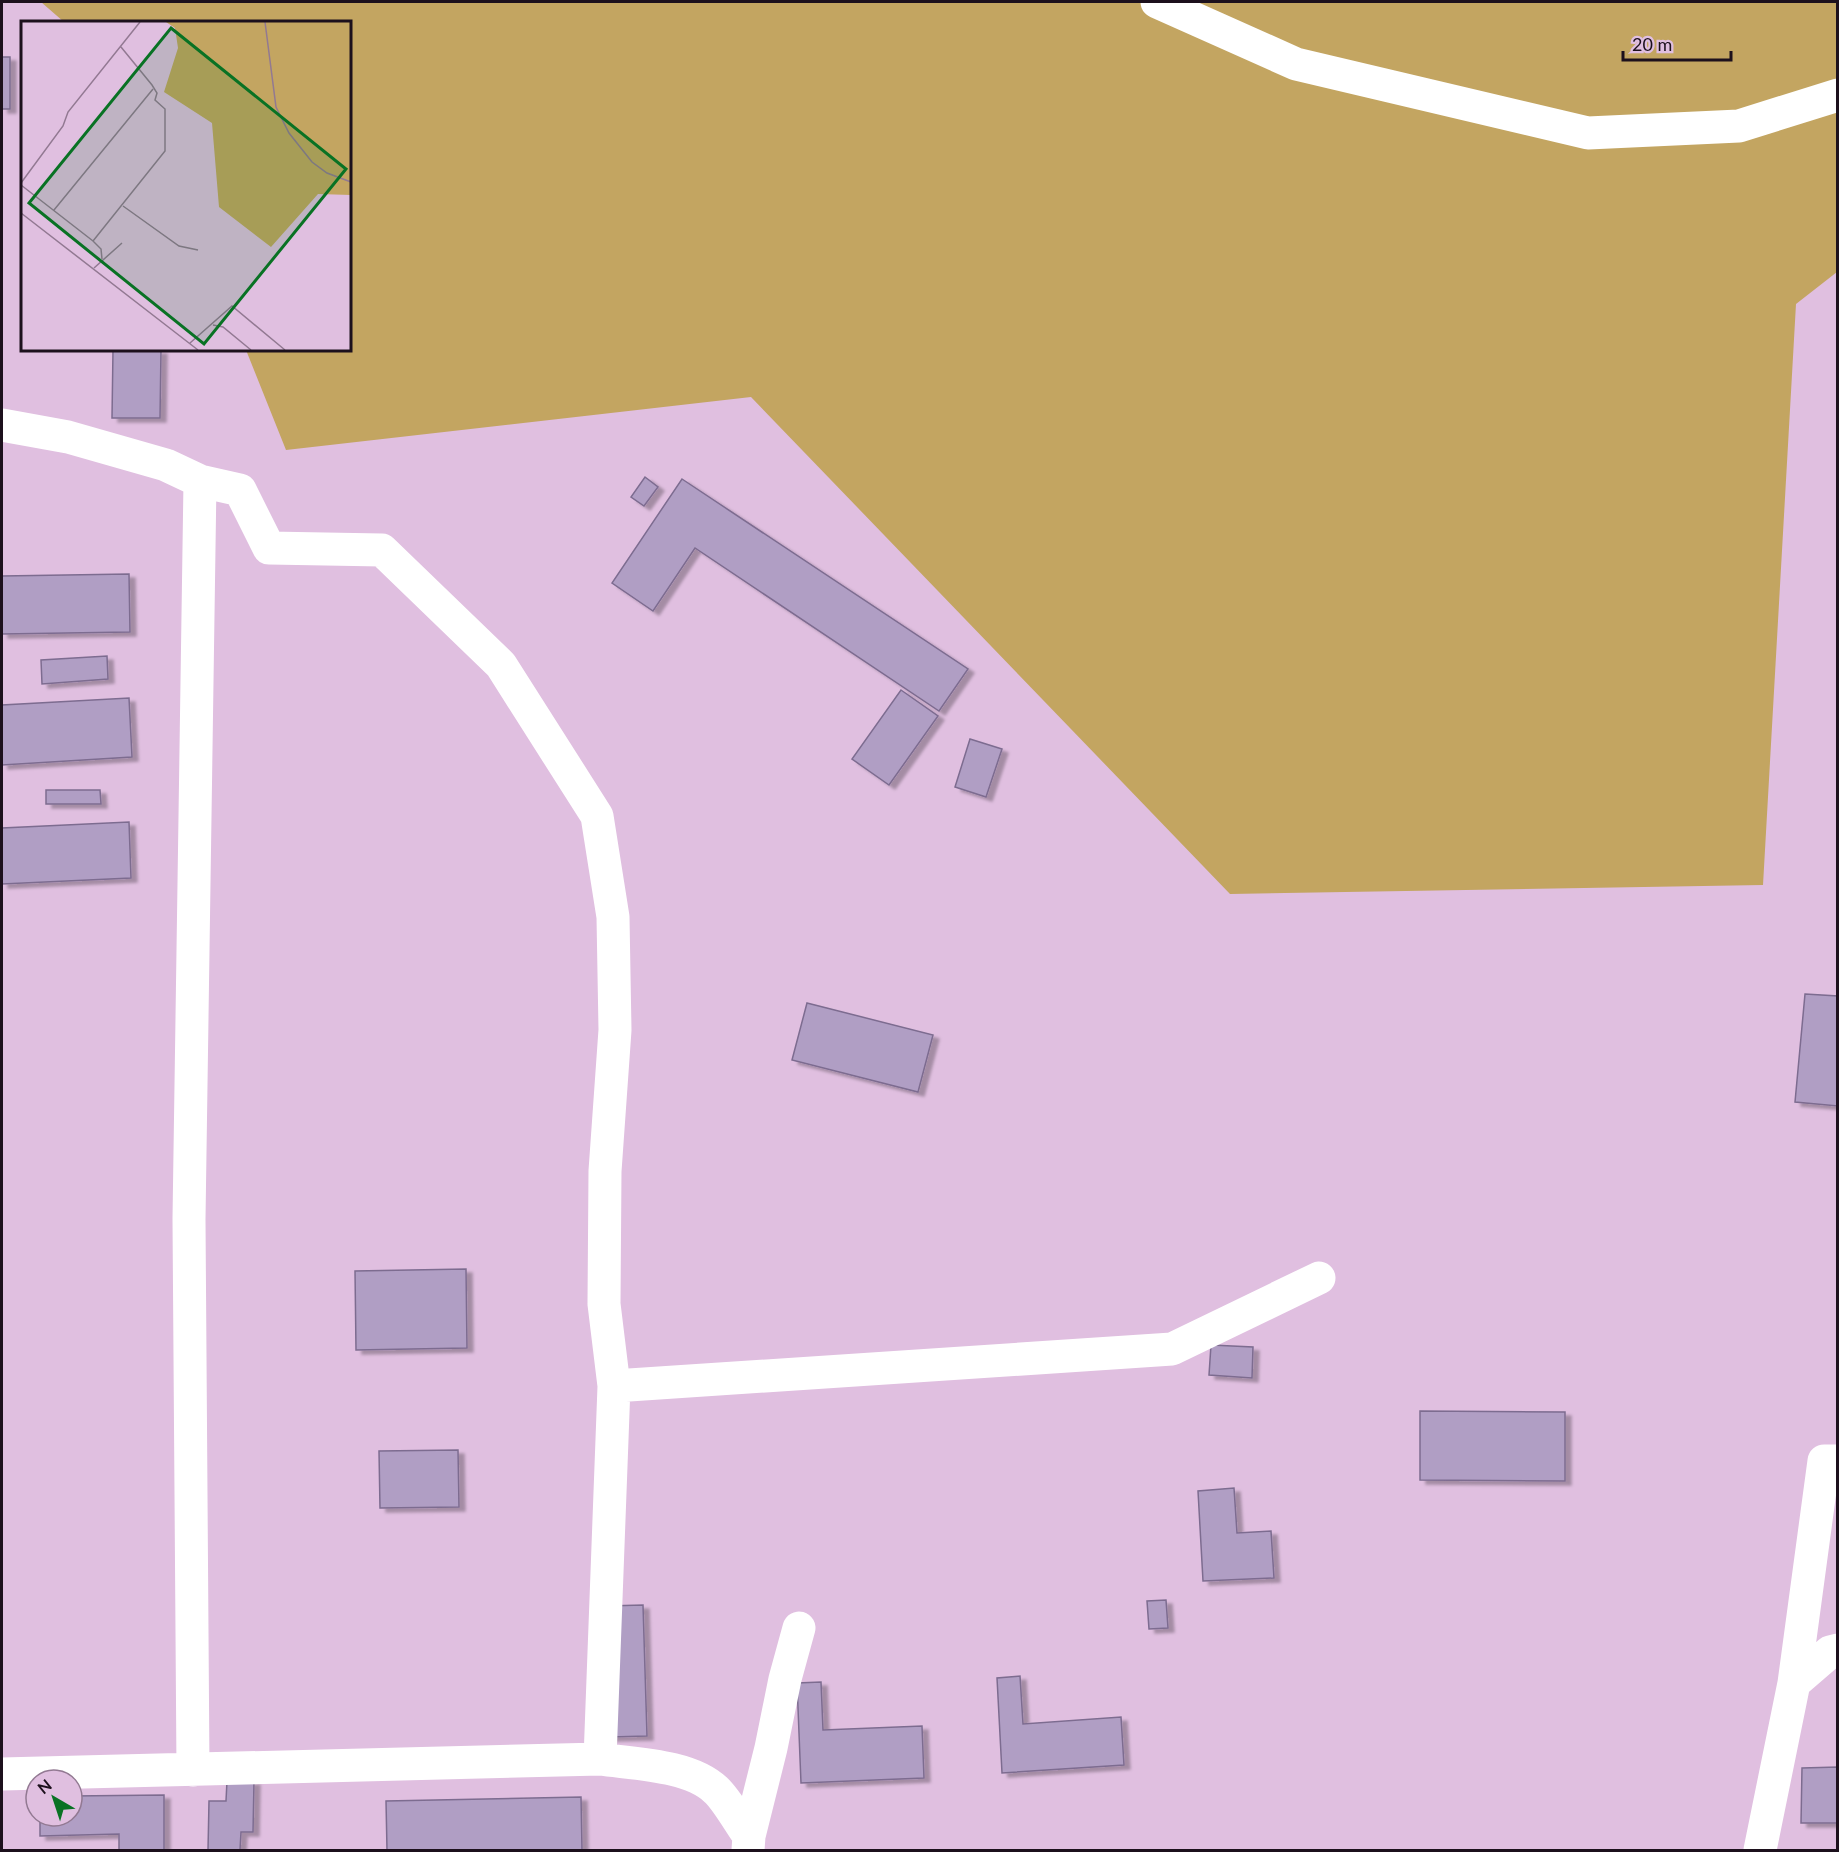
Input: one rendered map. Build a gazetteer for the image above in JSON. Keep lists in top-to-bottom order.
{
  "scale_bar": "20 m",
  "north": "top left"
}
